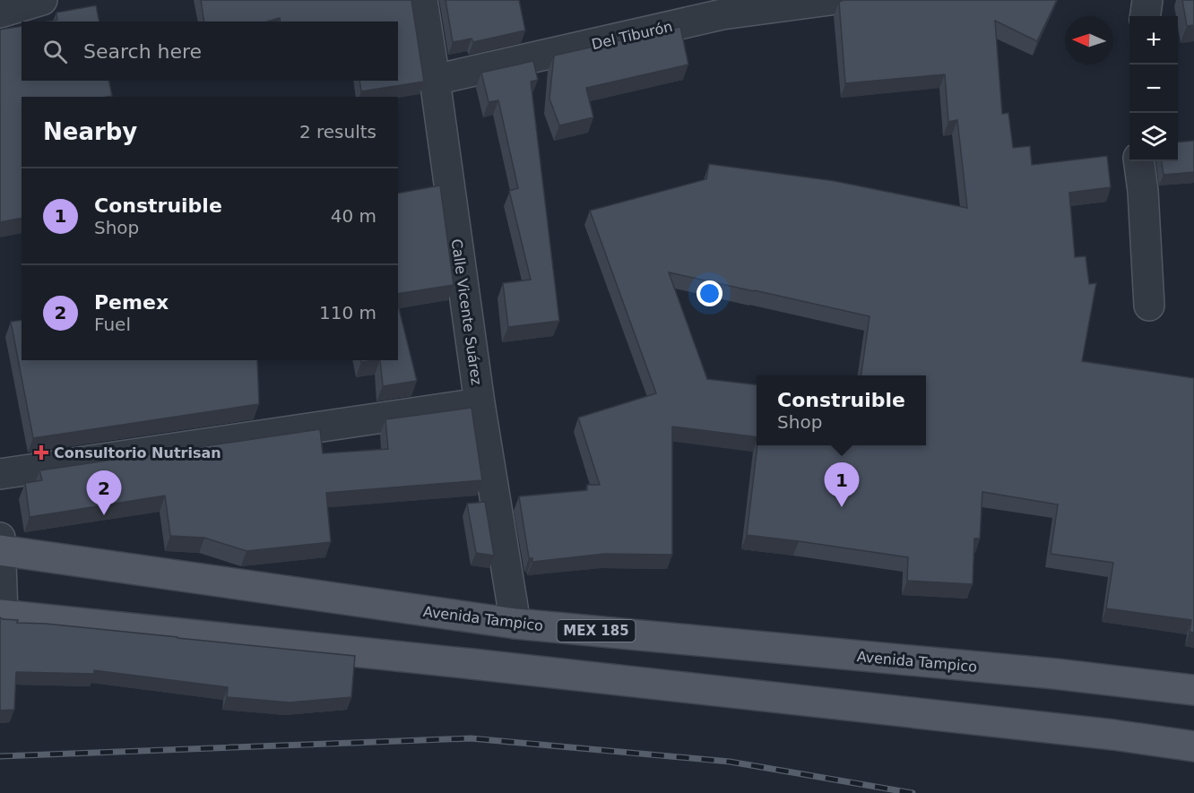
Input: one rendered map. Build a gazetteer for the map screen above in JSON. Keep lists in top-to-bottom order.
{
  "streets": {
    "main road": ["Avenida Tampico", "MEX 185"],
    "street": ["Del Tiburón", "Calle Vicente Suárez"]
  },
  "crossings": [
    ["Del Tiburón", "Calle Vicente Suárez"],
    ["Calle Vicente Suárez", "Avenida Tampico"]
  ],
  "places": {
    "health": ["Consultorio Nutrisan"]
  },
  "north": "left",
  "page": {
    "map_buttons": ["+", "−"],
    "search": "Search here",
    "heading": ["Nearby", "2 results"],
    "list": [
      {
        "mark": "1",
        "name": "Construible",
        "note": "Shop",
        "value": "40 m"
      },
      {
        "mark": "2",
        "name": "Pemex",
        "note": "Fuel",
        "value": "110 m"
      }
    ],
    "popup": ["Construible", "Shop"],
    "pins": ["1", "2"]
  }
}
